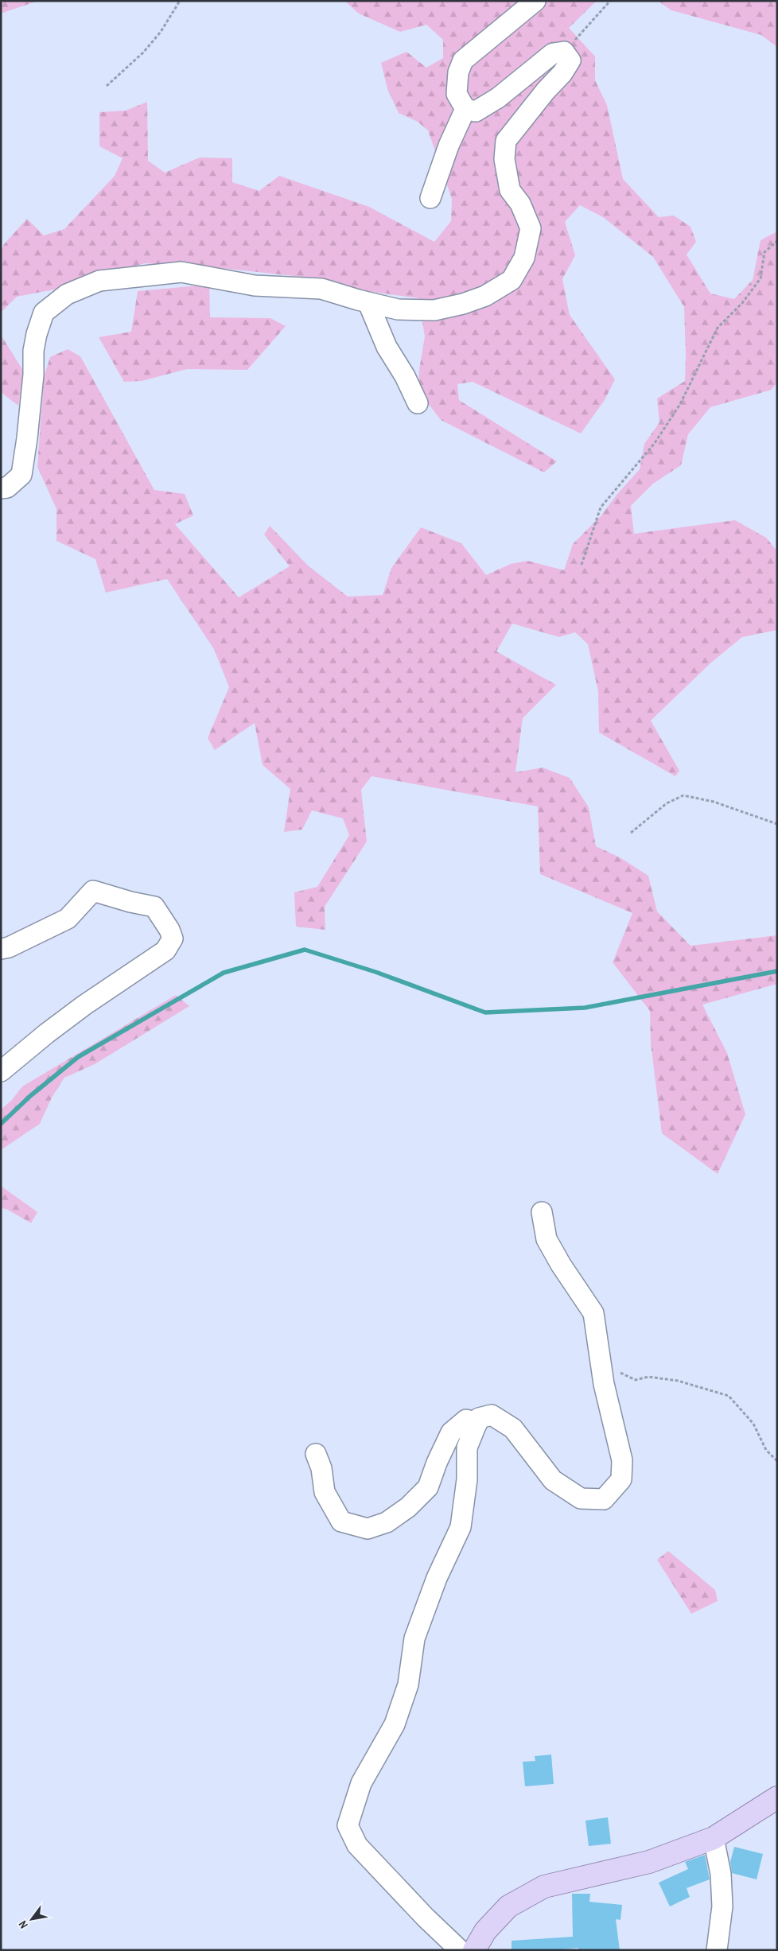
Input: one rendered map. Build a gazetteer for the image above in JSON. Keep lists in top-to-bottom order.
{
  "north": "bottom left"
}
